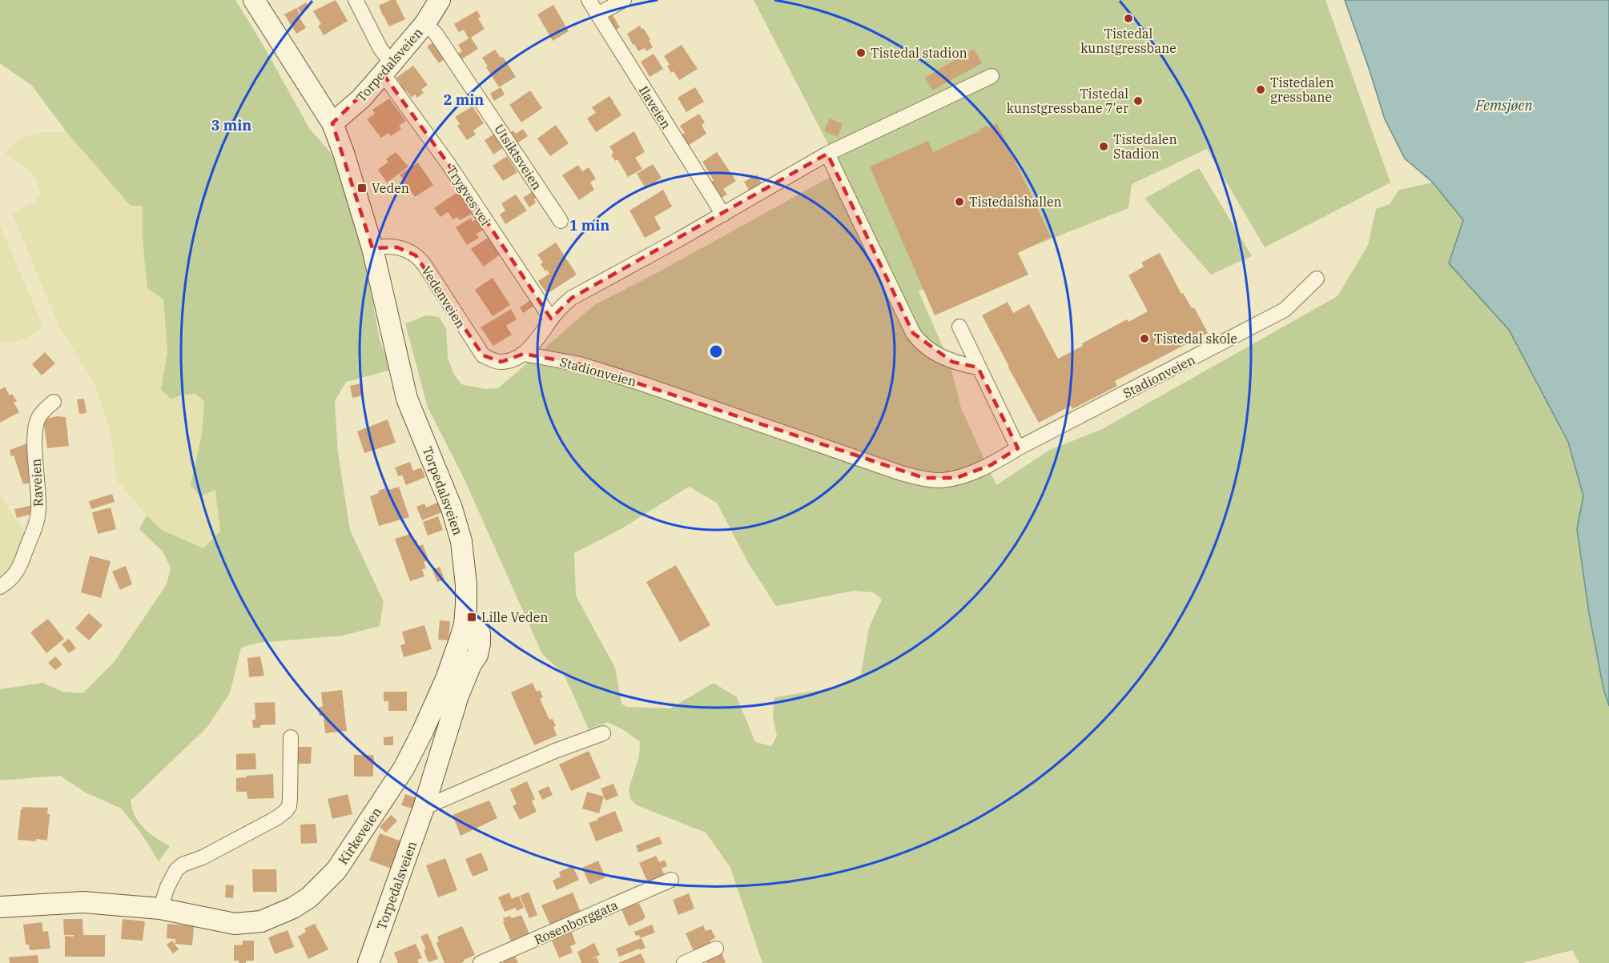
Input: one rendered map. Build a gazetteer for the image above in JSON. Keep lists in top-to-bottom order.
{
  "streets": {
    "main road": ["Torpedalsveien", "Kirkeveien"],
    "street": [
      "Ilaveien",
      "Utsiktsveien",
      "Trygves vei",
      "Vedenveien",
      "Stadionveien",
      "Raveien",
      "Rosenborggata"
    ]
  },
  "crossings": [
    ["Torpedalsveien", "Utsiktsveien"],
    ["Torpedalsveien", "Trygves vei"],
    ["Torpedalsveien", "Vedenveien"],
    ["Torpedalsveien", "Kirkeveien"],
    ["Vedenveien", "Stadionveien"]
  ],
  "water": ["Femsjøen"],
  "places": {
    "other": [
      "Tistedal kunstgressbane",
      "Tistedal stadion",
      "Tistedalen gressbane",
      "Tistedal kunstgressbane 7'er",
      "Tistedalen Stadion",
      "Tistedalshallen",
      "Tistedal skole"
    ],
    "transit": ["Veden", "Lille Veden"]
  },
  "rings": ["2 min", "3 min", "1 min"]
}
